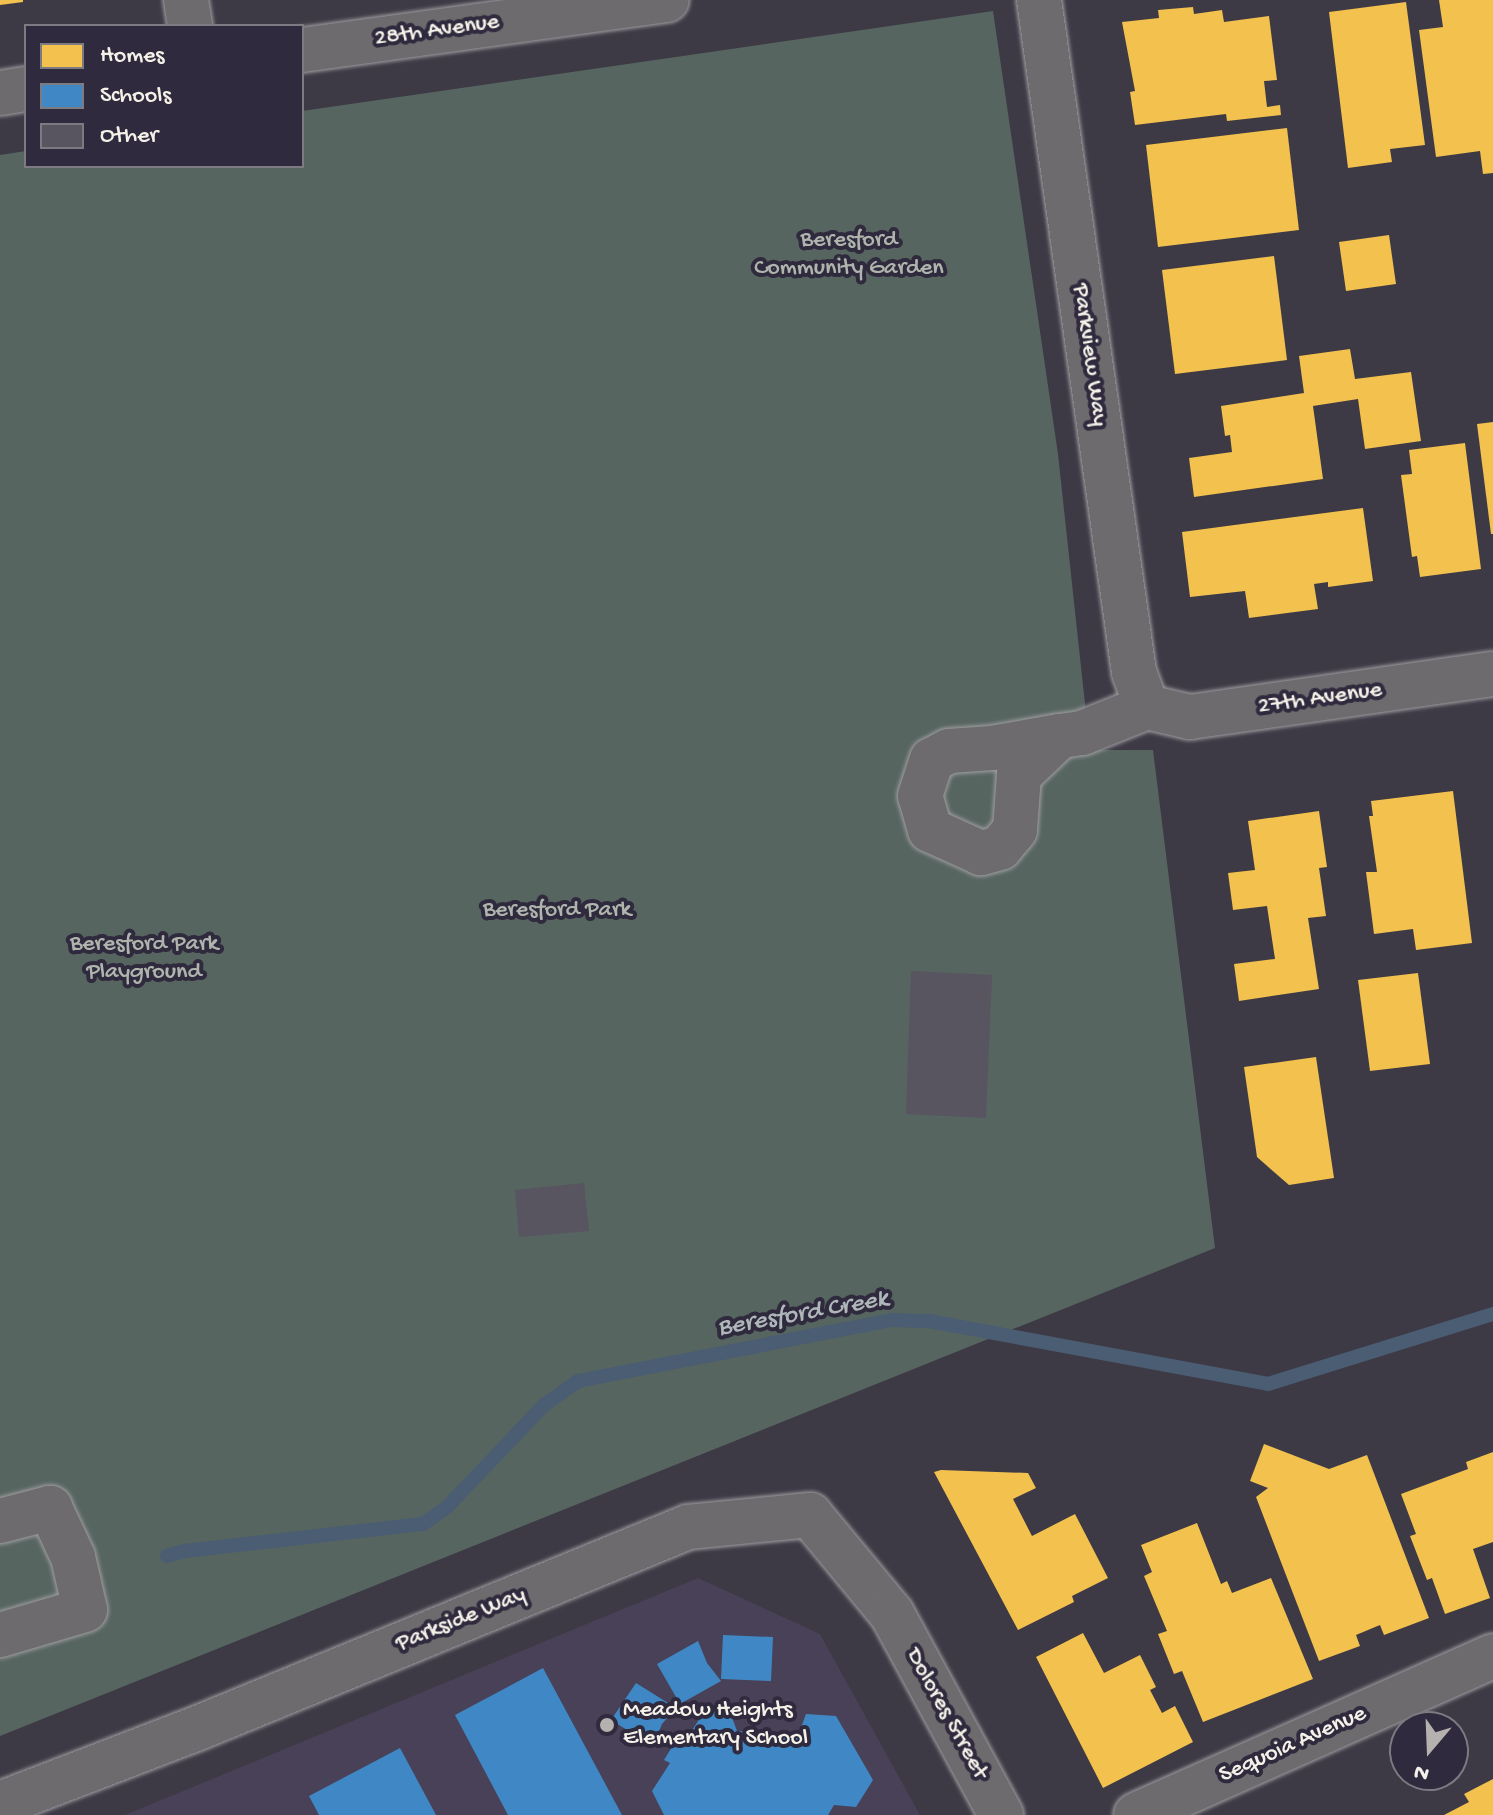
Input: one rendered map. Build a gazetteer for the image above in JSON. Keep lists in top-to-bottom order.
{
  "streets": {
    "street": [
      "28th Avenue",
      "Parkview Way",
      "27th Avenue",
      "Parkside Way",
      "Dolores Street",
      "Sequoia Avenue"
    ]
  },
  "crossings": [
    ["Parkview Way", "27th Avenue"],
    ["Parkside Way", "Dolores Street"]
  ],
  "water": ["Beresford Creek"],
  "parks": ["Beresford Community Garden", "Beresford Park", "Beresford Park Playground"],
  "places": ["Meadow Heights Elementary School"],
  "legend": ["Homes", "Schools", "Other"],
  "north": "bottom"
}
